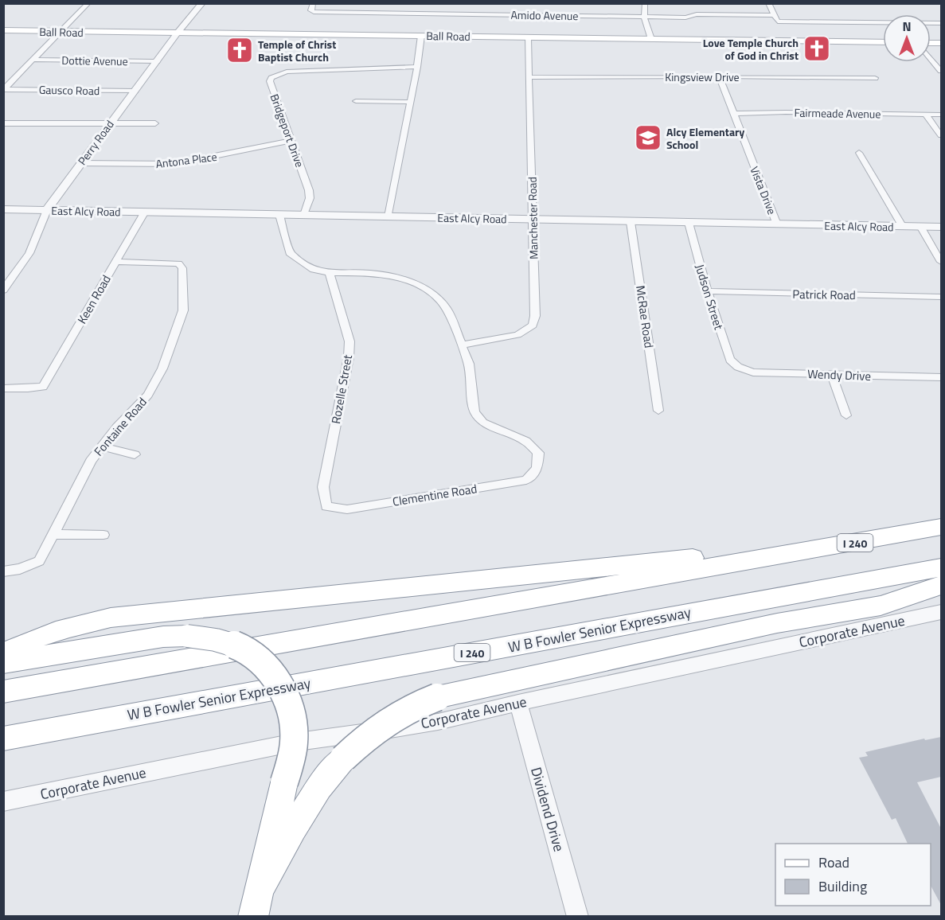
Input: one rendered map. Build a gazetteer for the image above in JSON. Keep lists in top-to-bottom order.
{
  "streets": {
    "highway": ["I 240", "W B Fowler Senior Expressway"],
    "main road": ["Ball Road"],
    "street": [
      "Amido Avenue",
      "Dottie Avenue",
      "Kingsview Drive",
      "Gausco Road",
      "Fairmeade Avenue",
      "Bridgeport Drive",
      "Perry Road",
      "Antona Place",
      "Vista Drive",
      "East Alcy Road",
      "Manchester Road",
      "Patrick Road",
      "Judson Street",
      "Keen Road",
      "McRae Road",
      "Wendy Drive",
      "Rozelle Street",
      "Fontaine Road",
      "Clementine Road",
      "Corporate Avenue",
      "Dividend Drive"
    ]
  },
  "crossings": [
    ["Ball Road", "Perry Road"],
    ["Ball Road", "Manchester Road"],
    ["Dottie Avenue", "Perry Road"],
    ["Kingsview Drive", "Vista Drive"],
    ["Kingsview Drive", "Manchester Road"],
    ["Gausco Road", "Perry Road"],
    ["Fairmeade Avenue", "Vista Drive"],
    ["Bridgeport Drive", "Antona Place"],
    ["Bridgeport Drive", "East Alcy Road"],
    ["Perry Road", "Antona Place"],
    ["Perry Road", "East Alcy Road"],
    ["Vista Drive", "East Alcy Road"],
    ["East Alcy Road", "Manchester Road"],
    ["East Alcy Road", "Judson Street"],
    ["East Alcy Road", "Keen Road"],
    ["East Alcy Road", "McRae Road"],
    ["Manchester Road", "Clementine Road"],
    ["Patrick Road", "Judson Street"],
    ["Judson Street", "Wendy Drive"],
    ["Keen Road", "Fontaine Road"],
    ["Rozelle Street", "Clementine Road"],
    ["Corporate Avenue", "Dividend Drive"]
  ],
  "places": {
    "church": ["Love Temple Church of God in Christ", "Temple of Christ Baptist Church"],
    "school or university": ["Alcy Elementary School"]
  },
  "legend": ["Road", "Building"],
  "north": "top"
}
